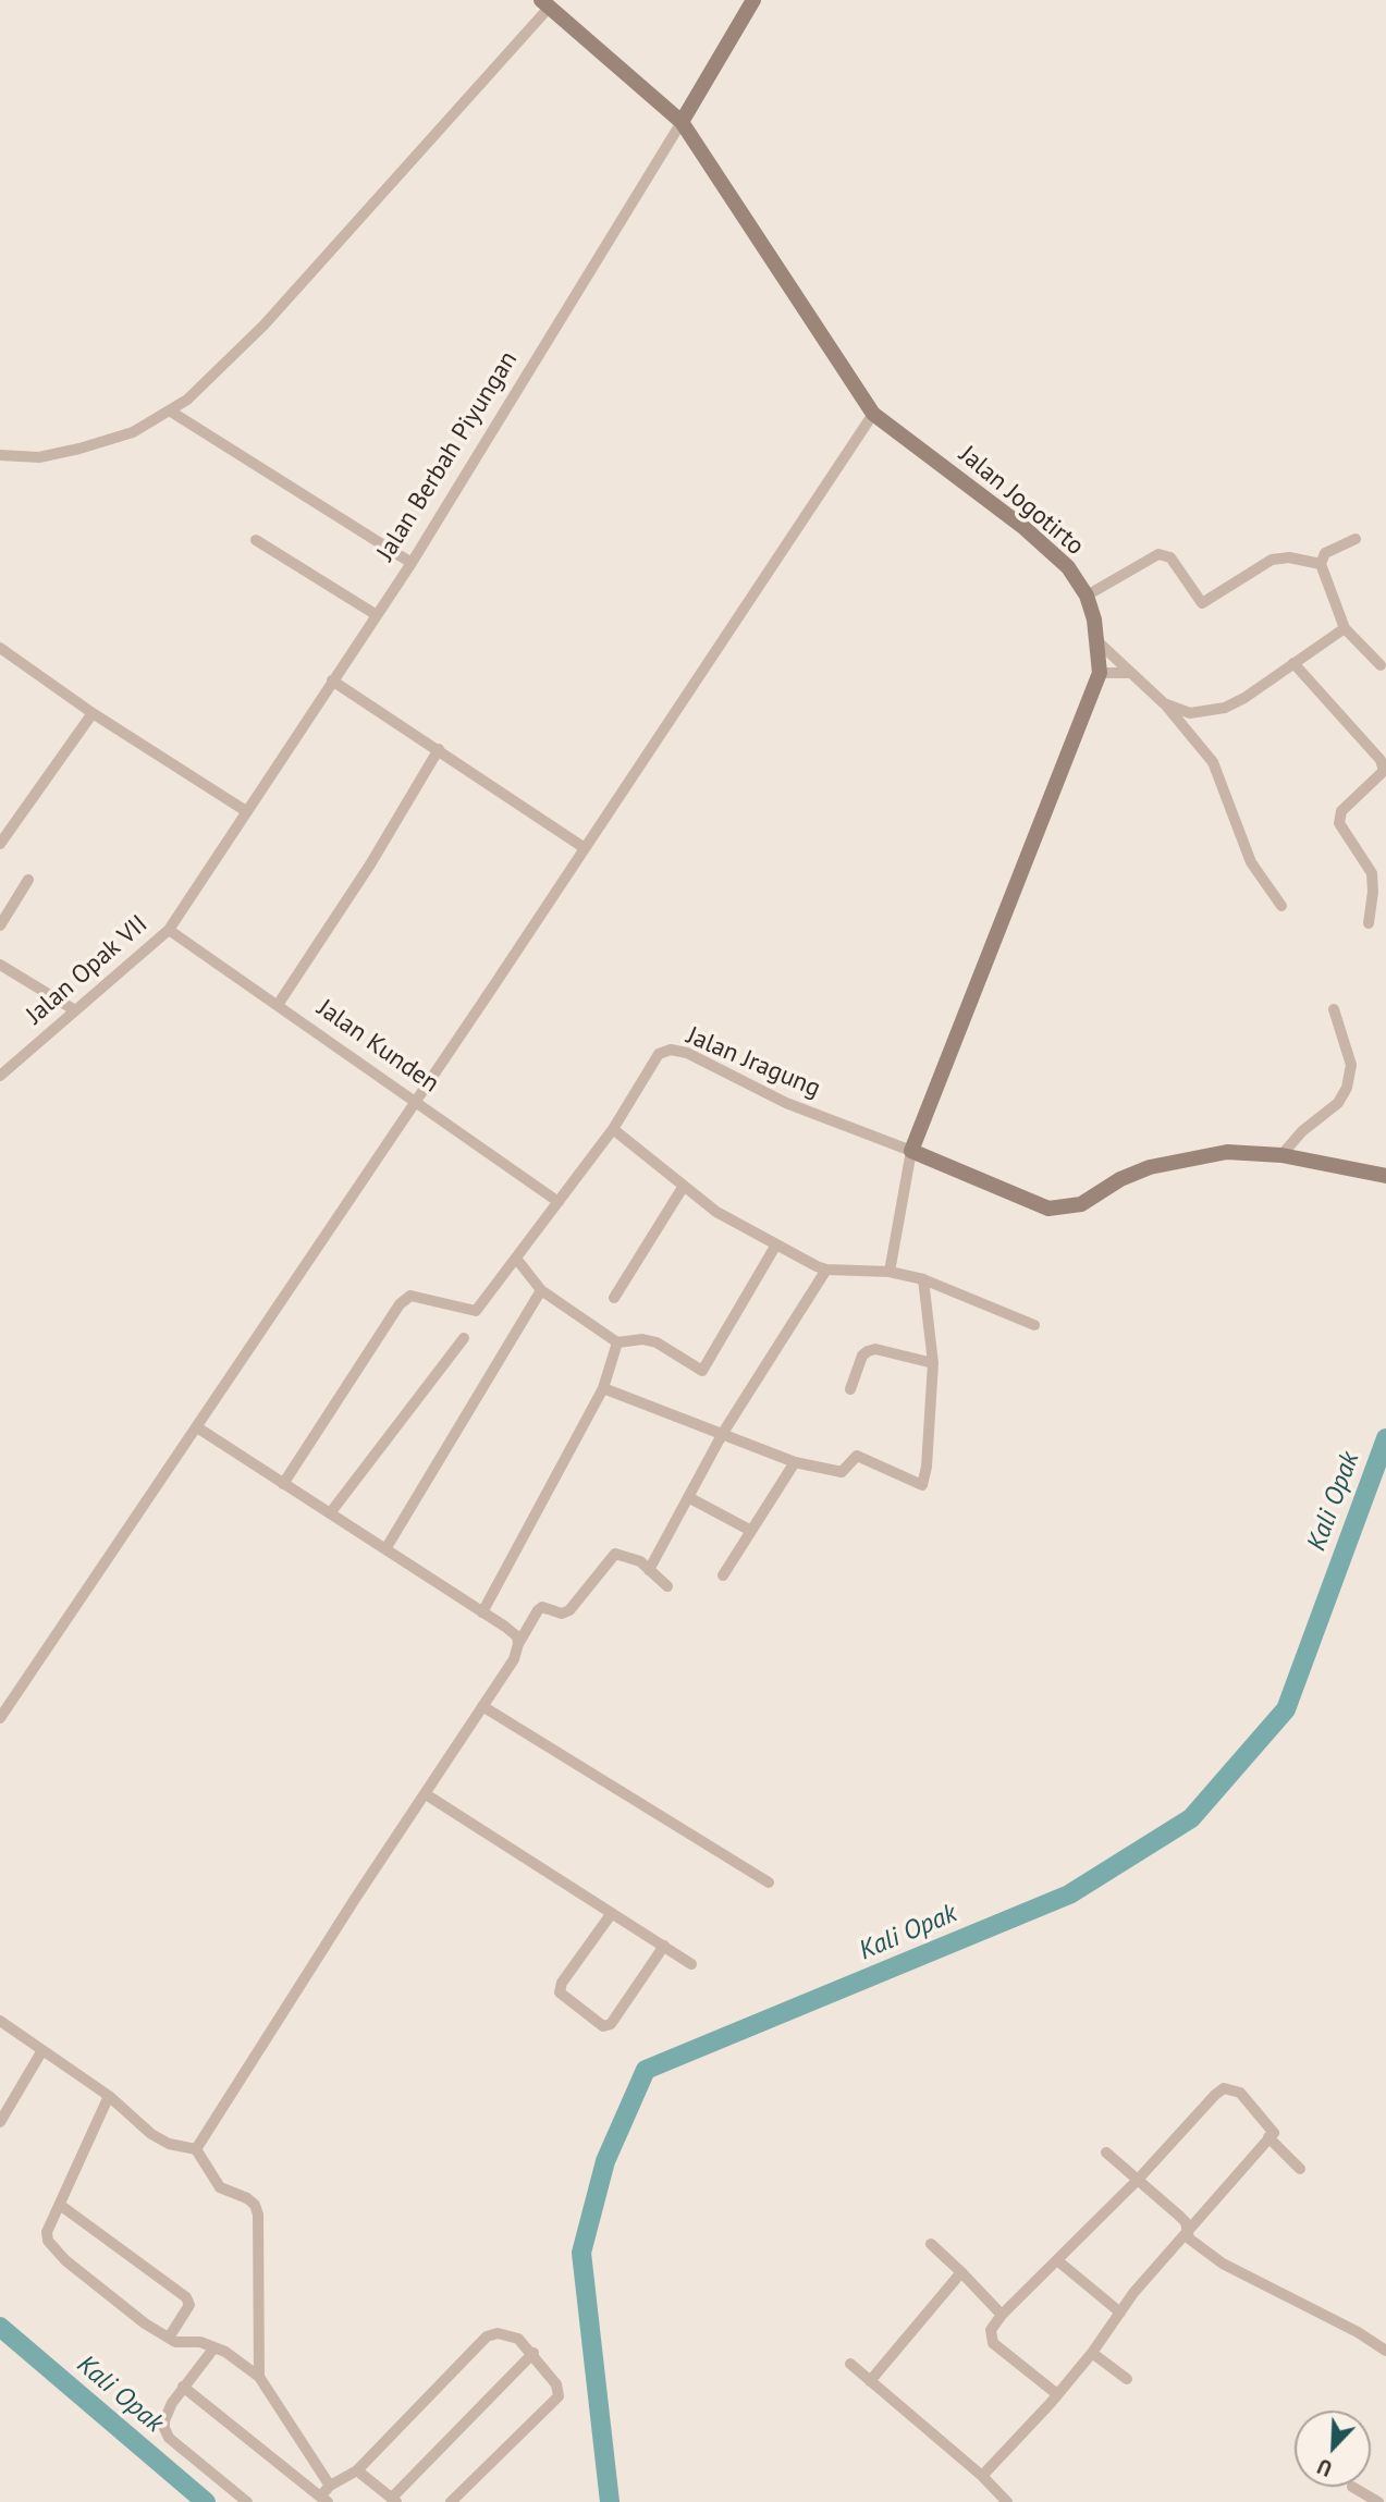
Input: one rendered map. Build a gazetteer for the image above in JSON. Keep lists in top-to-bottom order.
{
  "streets": {
    "street": [
      "Jalan Berbah Piyungan",
      "Jalan Jogotirto",
      "Jalan Opak VII",
      "Jalan Kunden",
      "Jalan Jragung"
    ]
  },
  "crossings": [
    ["Jalan Berbah Piyungan", "Jalan Jogotirto"],
    ["Jalan Berbah Piyungan", "Jalan Opak VII"],
    ["Jalan Berbah Piyungan", "Jalan Kunden"],
    ["Jalan Jogotirto", "Jalan Jragung"],
    ["Jalan Opak VII", "Jalan Kunden"],
    ["Jalan Kunden", "Jalan Jragung"]
  ],
  "water": ["Kali Opak"],
  "north": "bottom left"
}
